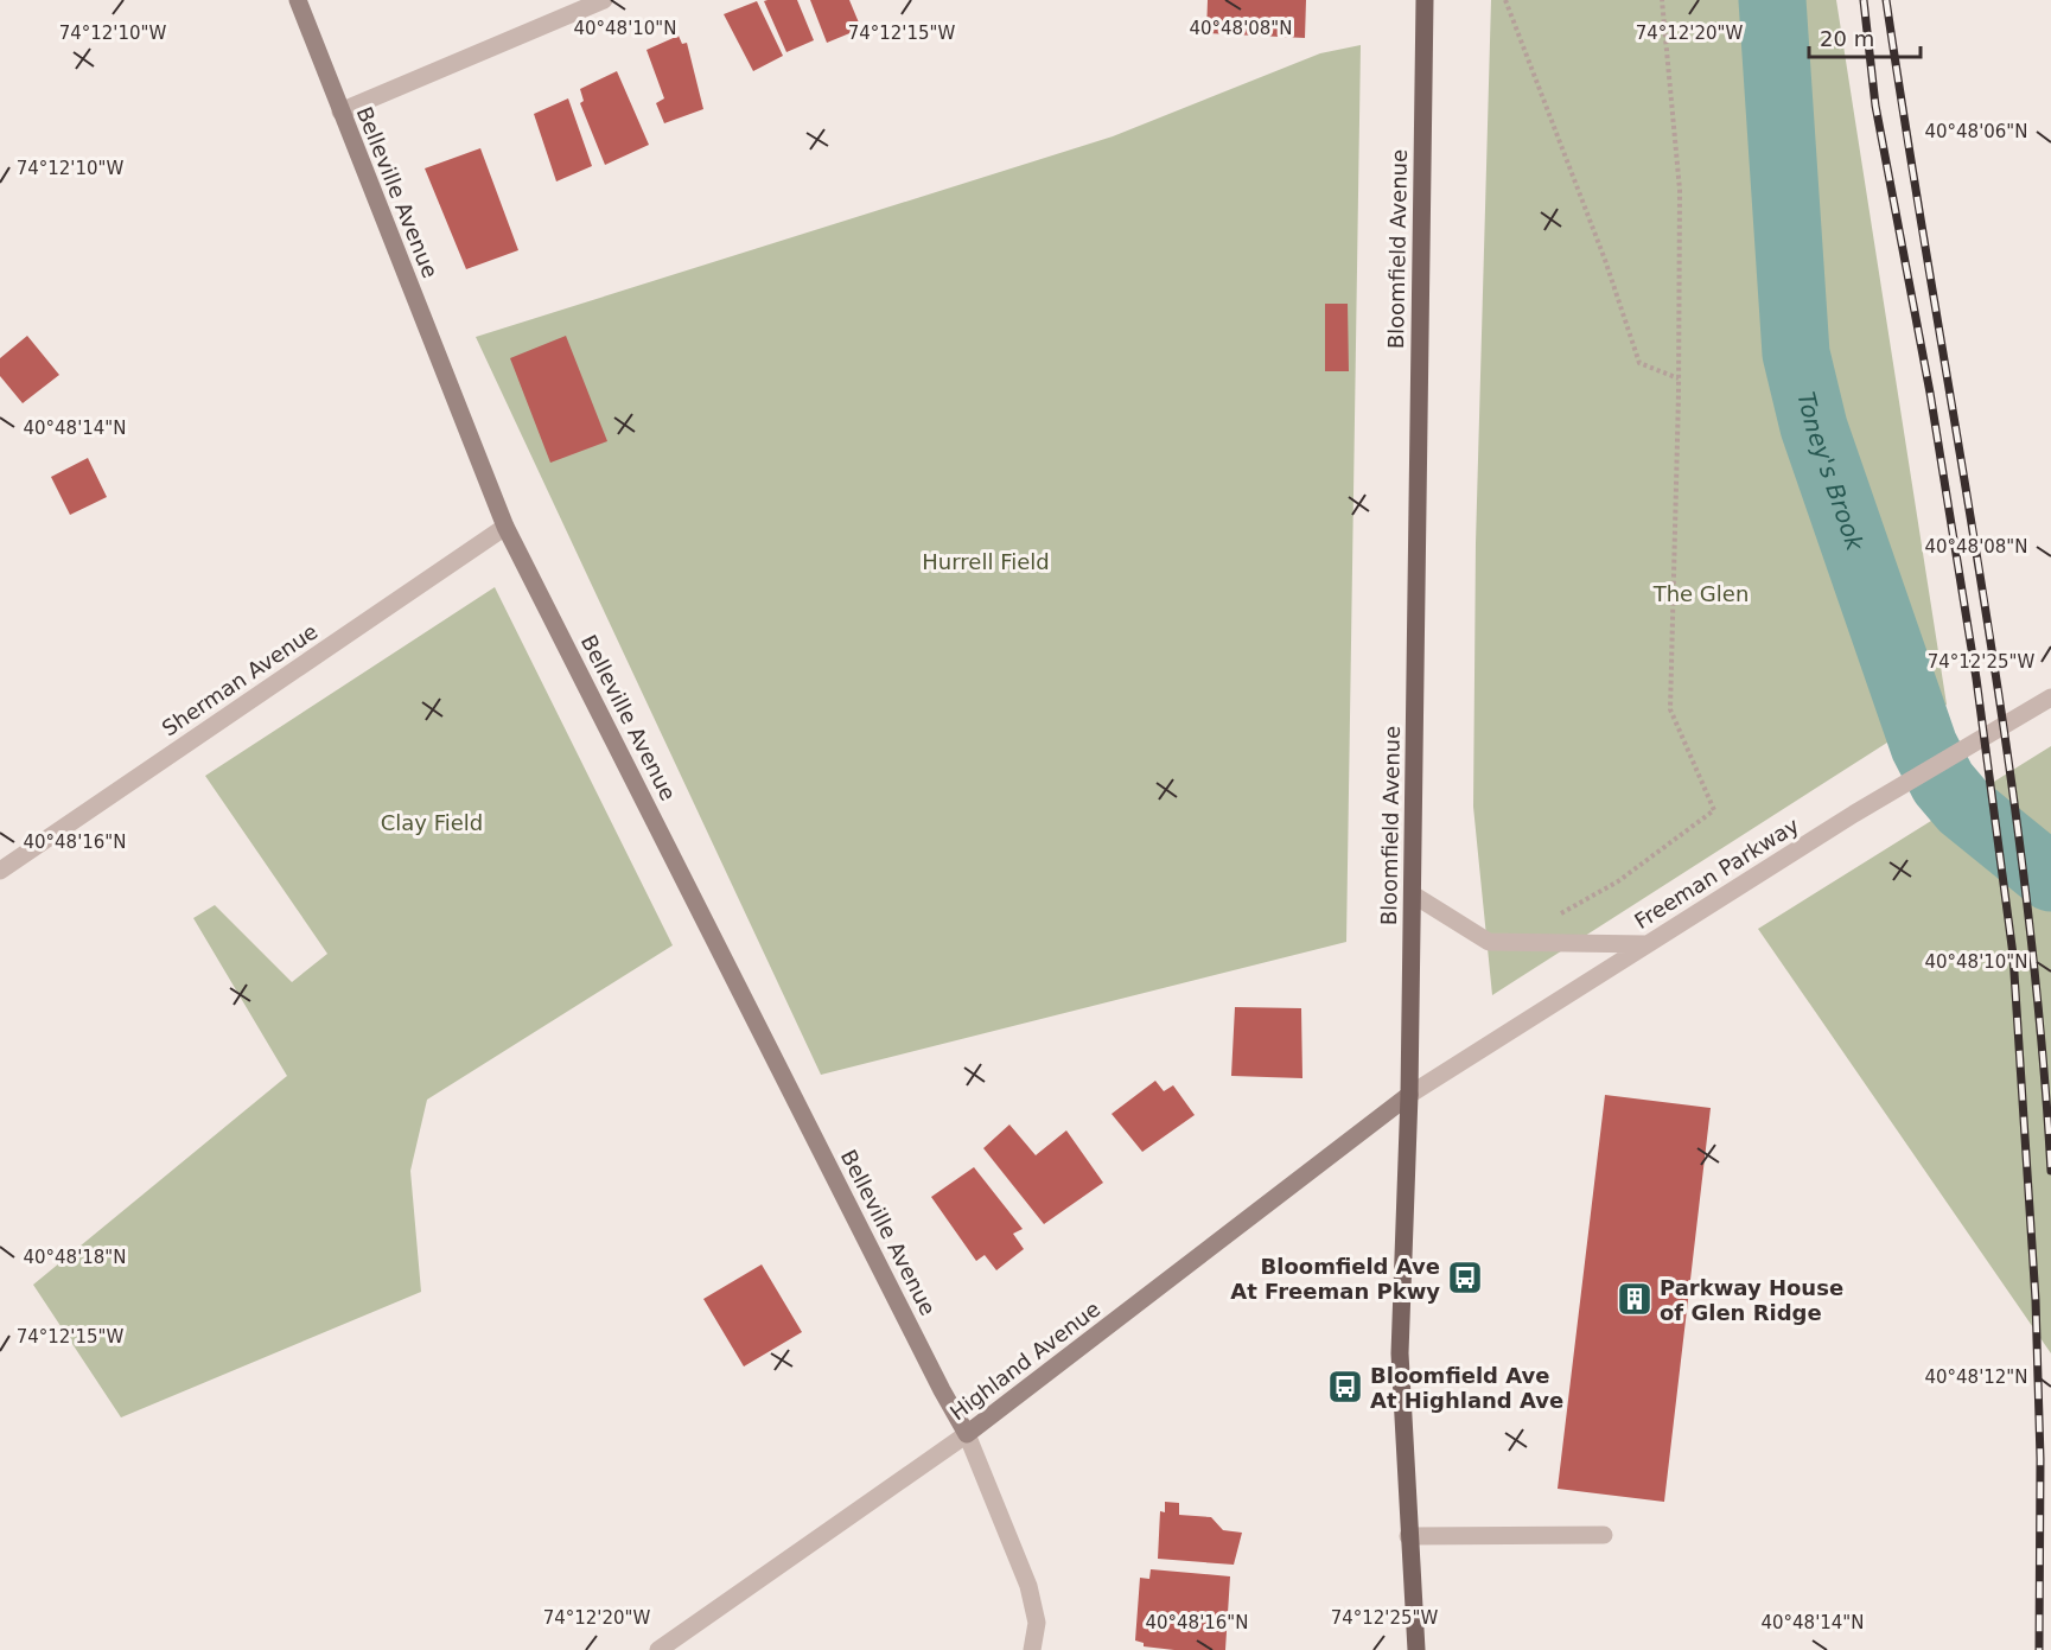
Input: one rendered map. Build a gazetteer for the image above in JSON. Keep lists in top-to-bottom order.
{
  "streets": {
    "main road": ["Belleville Avenue", "Bloomfield Avenue", "Highland Avenue"],
    "street": ["Sherman Avenue", "Freeman Parkway"]
  },
  "crossings": [
    ["Belleville Avenue", "Sherman Avenue"],
    ["Belleville Avenue", "Highland Avenue"],
    ["Bloomfield Avenue", "Freeman Parkway"],
    ["Bloomfield Avenue", "Highland Avenue"],
    ["Freeman Parkway", "Highland Avenue"]
  ],
  "water": ["Toney's Brook"],
  "parks": ["Hurrell Field", "The Glen", "Clay Field"],
  "places": {
    "bus stop": ["Bloomfield Ave At Freeman Pkwy", "Bloomfield Ave At Highland Ave"],
    "building": ["Parkway House of Glen Ridge"]
  },
  "scale_bar": "20 m",
  "coordinates": [
    "40°48'10\"N",
    "40°48'08\"N",
    "74°12'10\"W",
    "74°12'15\"W",
    "74°12'20\"W",
    "40°48'06\"N",
    "40°48'14\"N",
    "74°12'25\"W",
    "40°48'16\"N",
    "40°48'18\"N",
    "40°48'12\"N"
  ]
}
